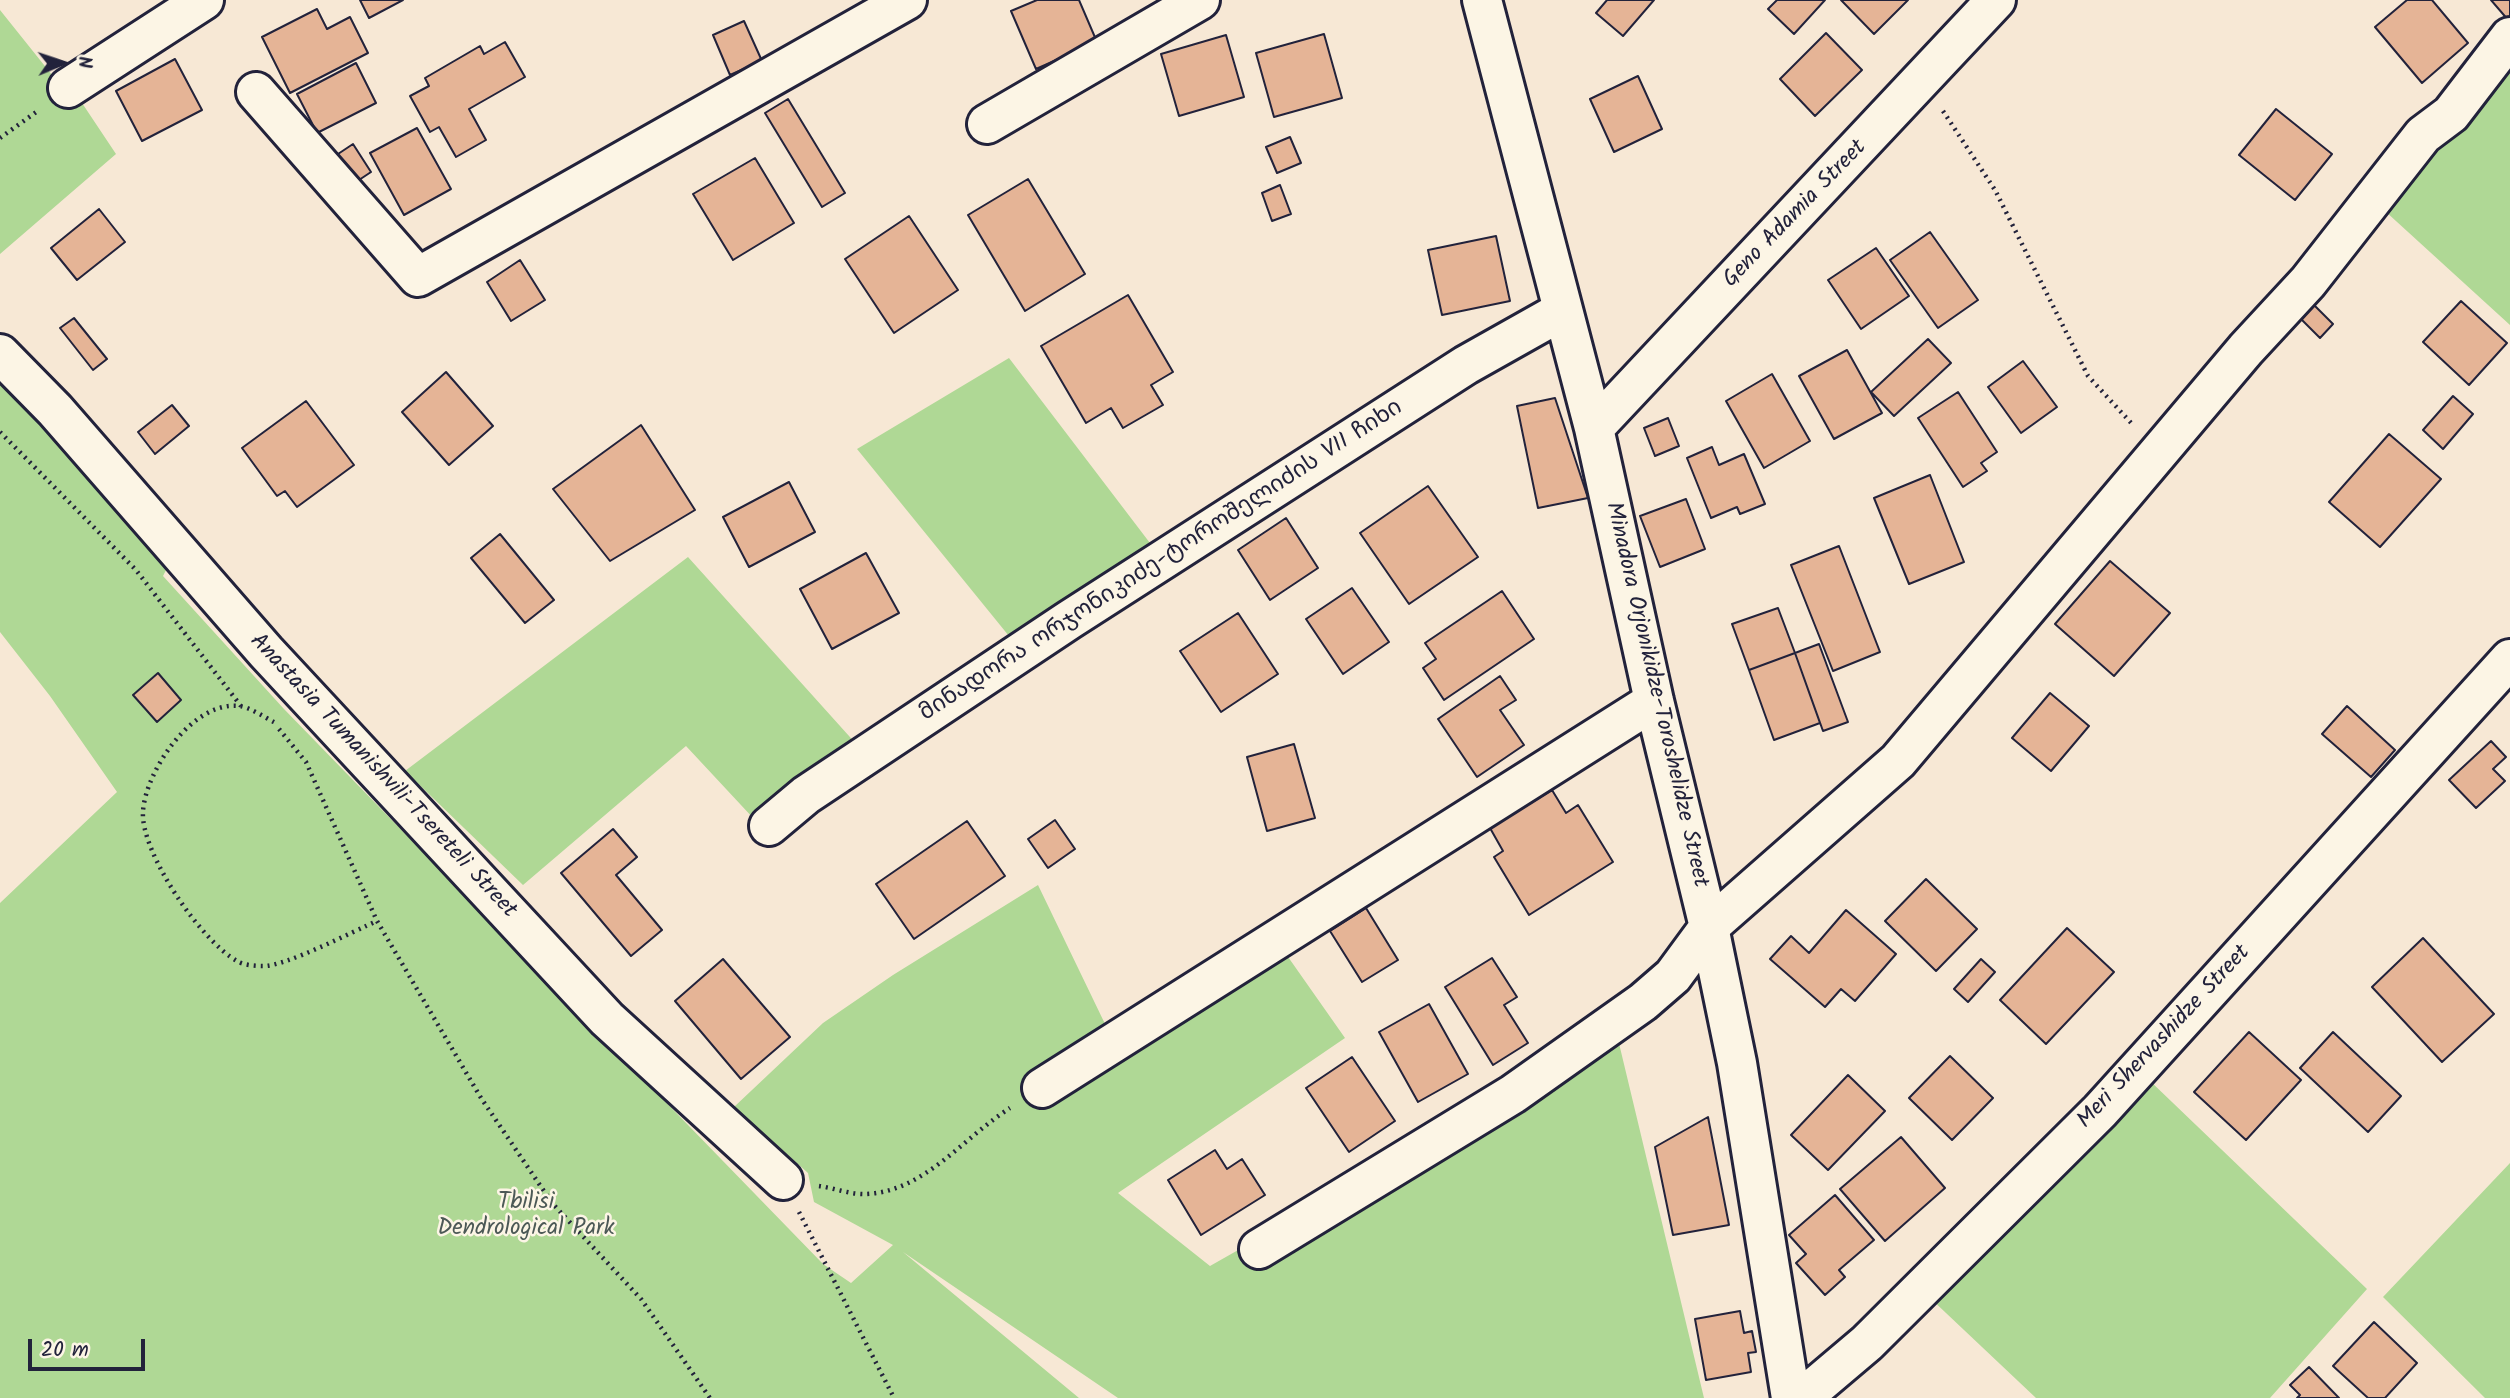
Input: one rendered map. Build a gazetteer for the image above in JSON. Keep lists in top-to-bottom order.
{
  "streets": {
    "street": [
      "Geno Adamia Street",
      "მინადორა ორჯონიკიძე-ტოროშელიძის VII ჩიხი",
      "Minadora Orjonikidze-Toroshelidze Street",
      "Anastasia Tumanishvili-Tsereteli Street",
      "Meri Shervashidze Street"
    ]
  },
  "crossings": [
    ["Geno Adamia Street", "Minadora Orjonikidze-Toroshelidze Street"],
    ["მინადორა ორჯონიკიძე-ტოროშელიძის VII ჩიხი", "Minadora Orjonikidze-Toroshelidze Street"]
  ],
  "parks": ["Tbilisi Dendrological Park"],
  "scale_bar": "20 m",
  "north": "right"
}
